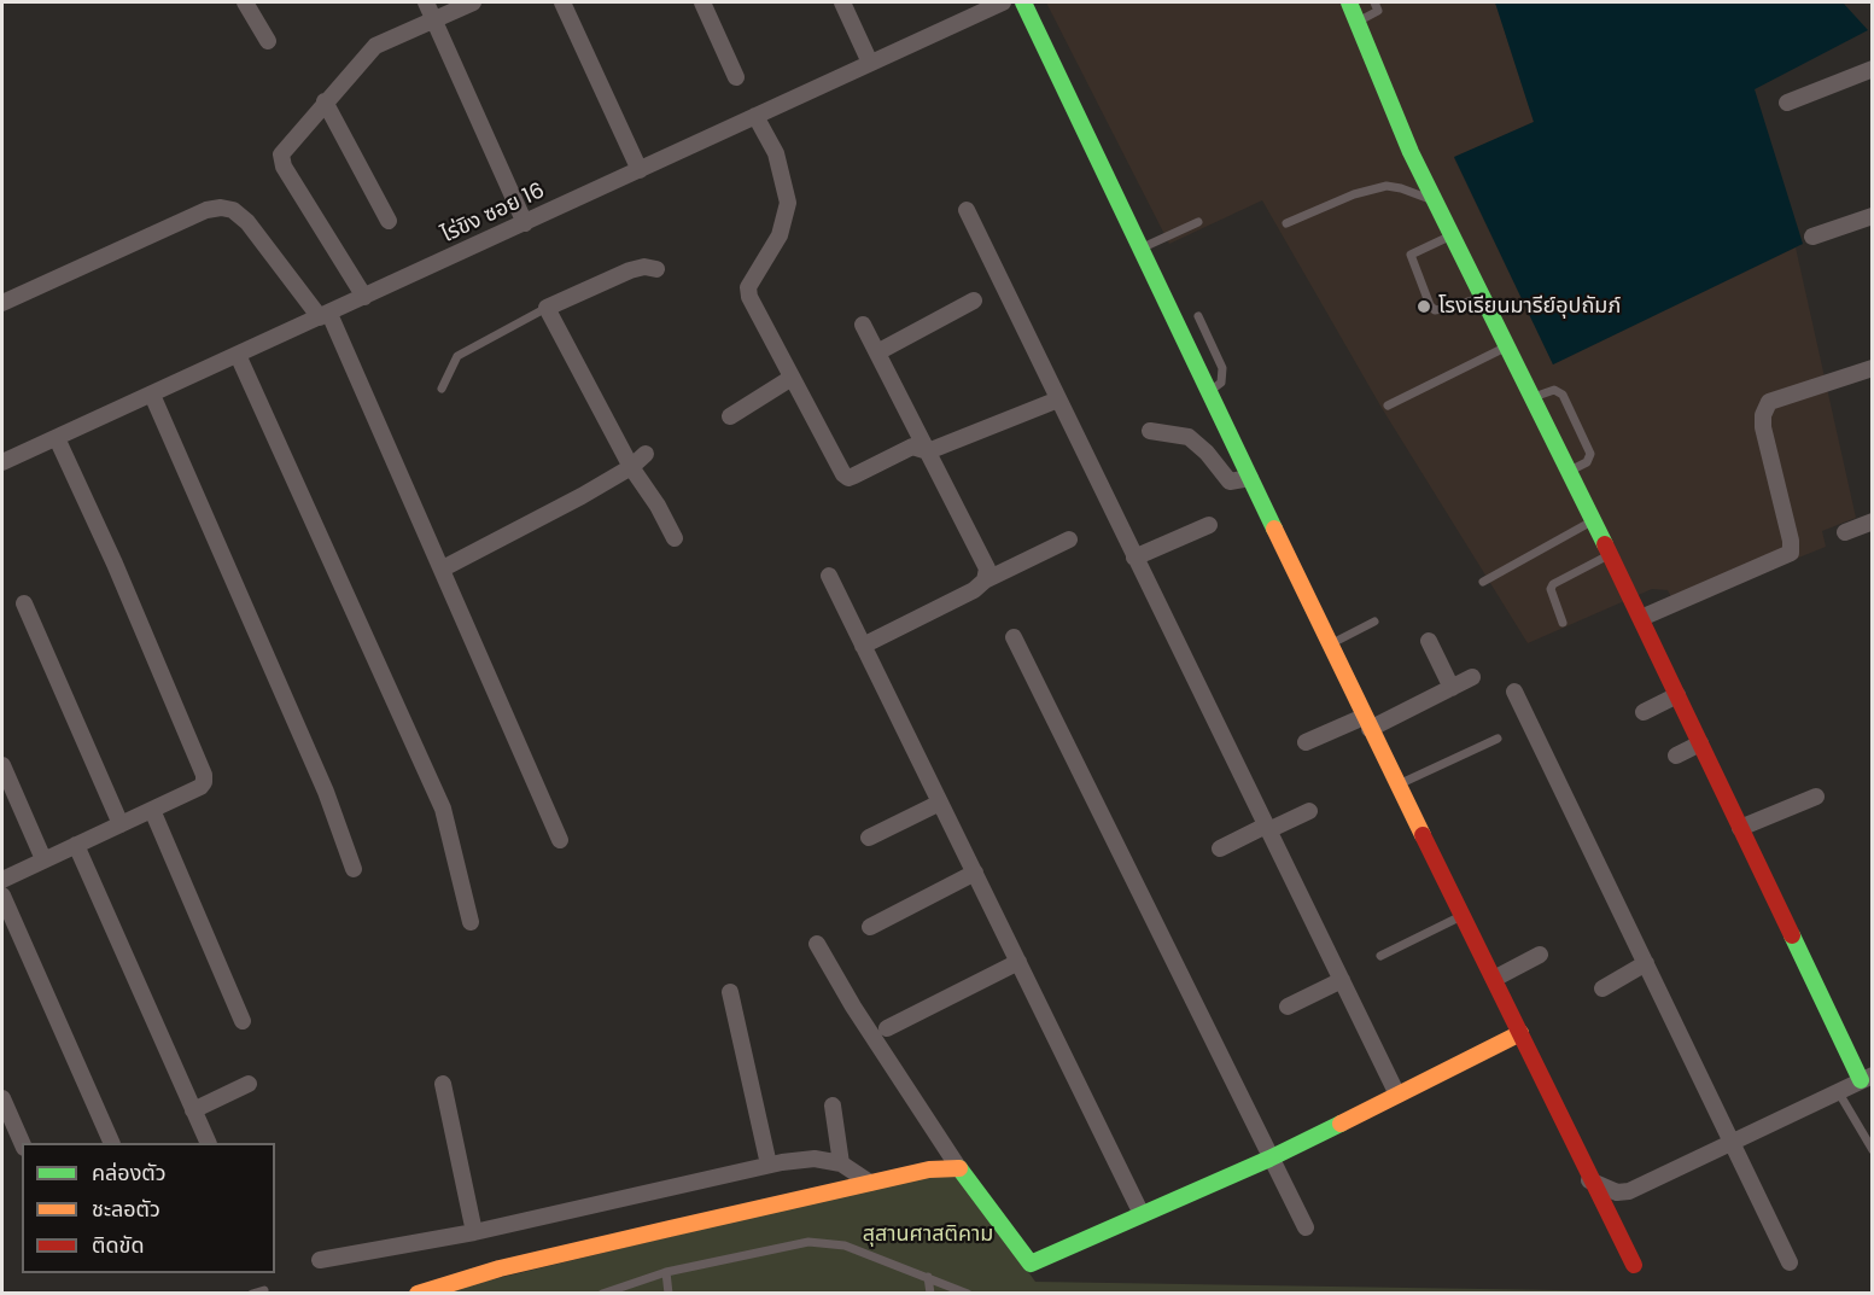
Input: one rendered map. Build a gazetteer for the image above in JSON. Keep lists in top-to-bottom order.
{
  "streets": {
    "street": ["ไร่ขิง ซอย 16"]
  },
  "parks": ["สุสานศาสติคาม"],
  "places": ["โรงเรียนมารีย์อุปถัมภ์"],
  "legend": ["คล่องตัว", "ชะลอตัว", "ติดขัด"]
}
